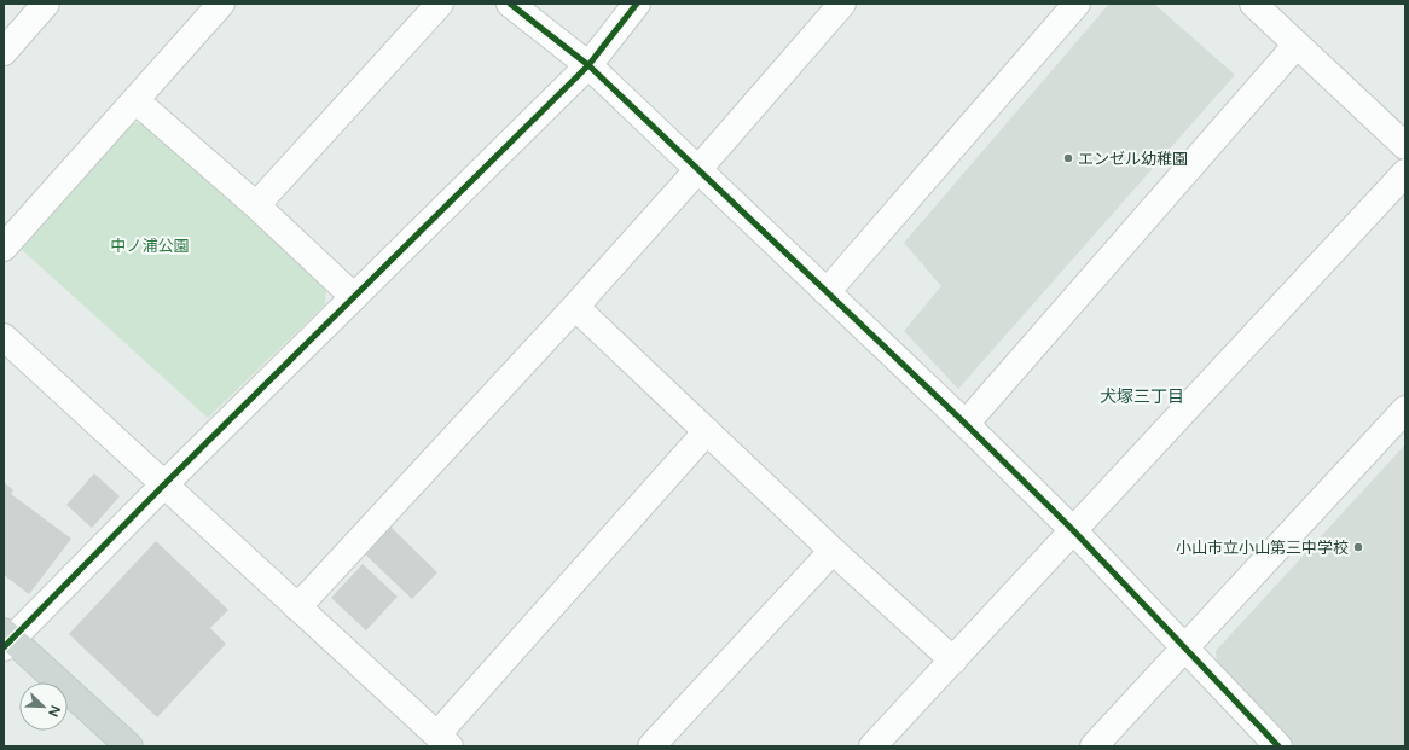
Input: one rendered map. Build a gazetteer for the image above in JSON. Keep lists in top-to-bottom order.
{
  "districts": ["犬塚三丁目"],
  "parks": ["中ノ浦公園"],
  "places": ["エンゼル幼稚園", "小山市立小山第三中学校"],
  "north": "bottom right"
}
